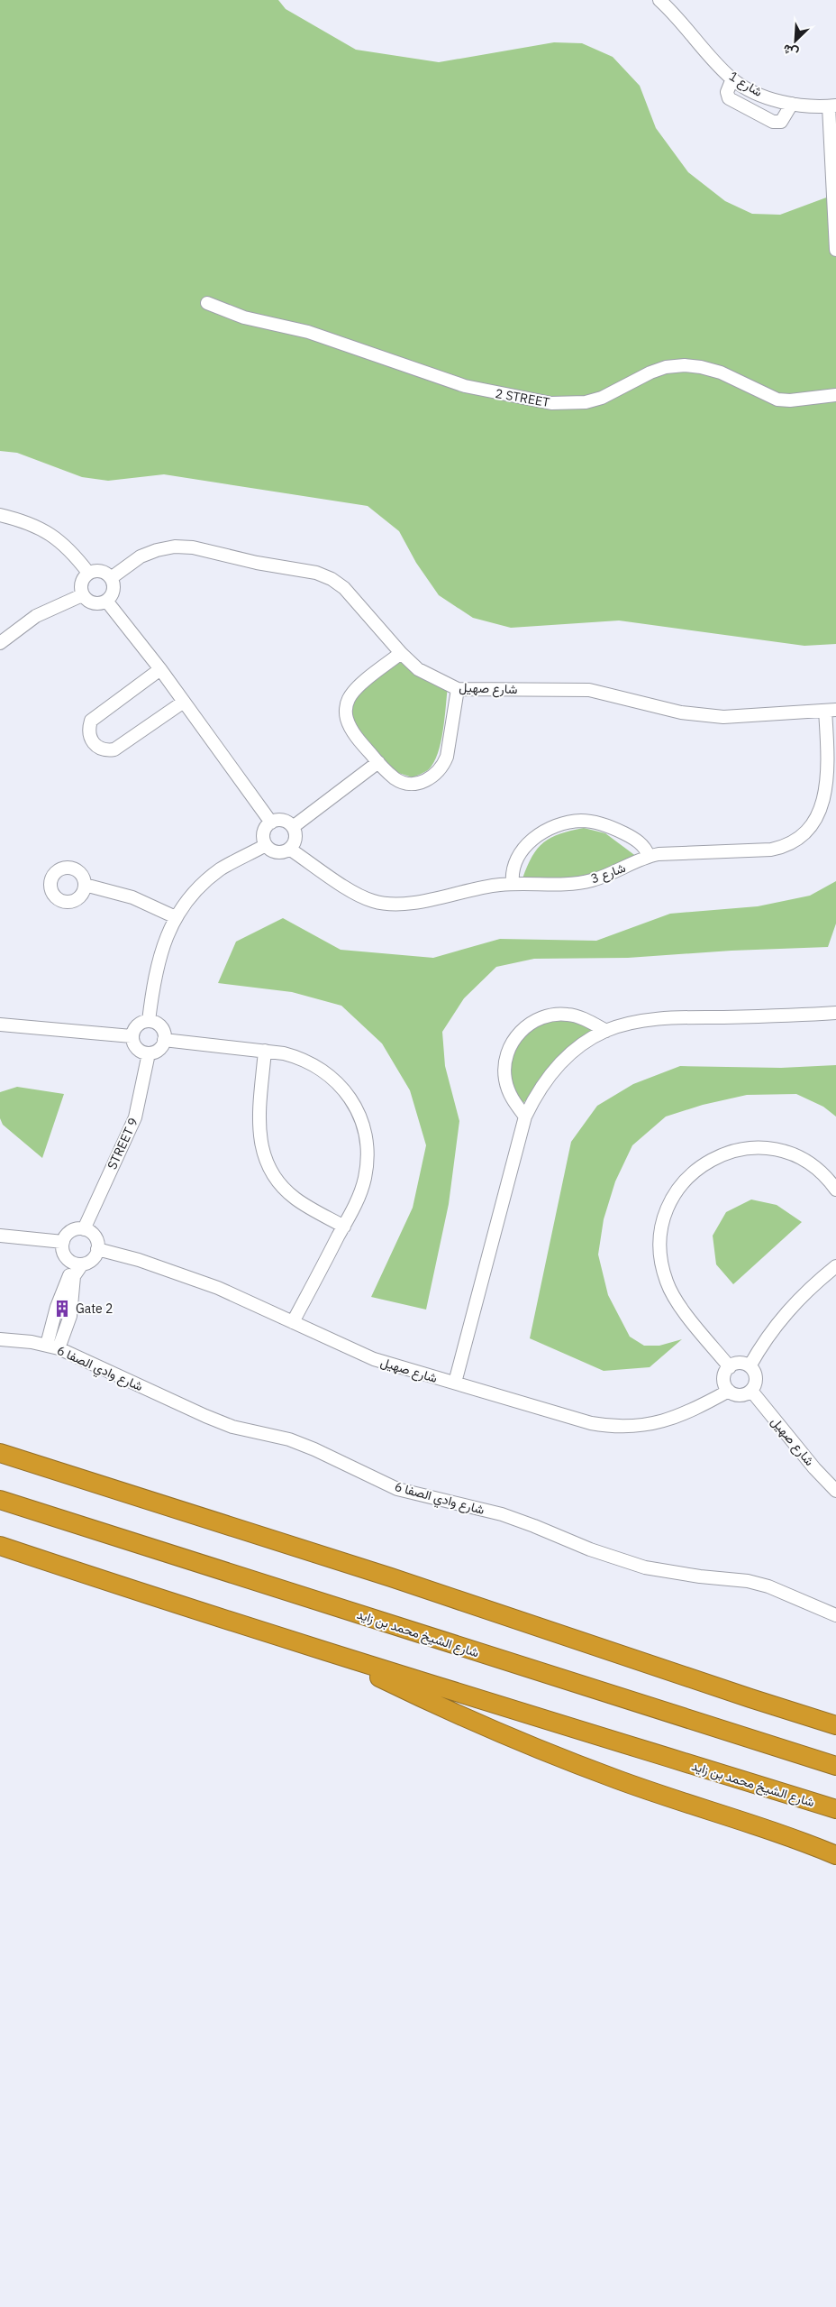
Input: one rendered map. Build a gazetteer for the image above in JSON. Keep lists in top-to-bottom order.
{
  "streets": {
    "highway": ["شارع الشيخ محمد بن زايد"],
    "street": [
      "شارع 1",
      "2 STREET",
      "شارع صهيل",
      "3 شارع",
      "STREET 9",
      "شارع وادي الصفا 6"
    ]
  },
  "crossings": [
    ["شارع صهيل", "3 شارع"],
    ["شارع صهيل", "STREET 9"]
  ],
  "places": {
    "building": ["Gate 2"]
  },
  "north": "bottom left"
}
